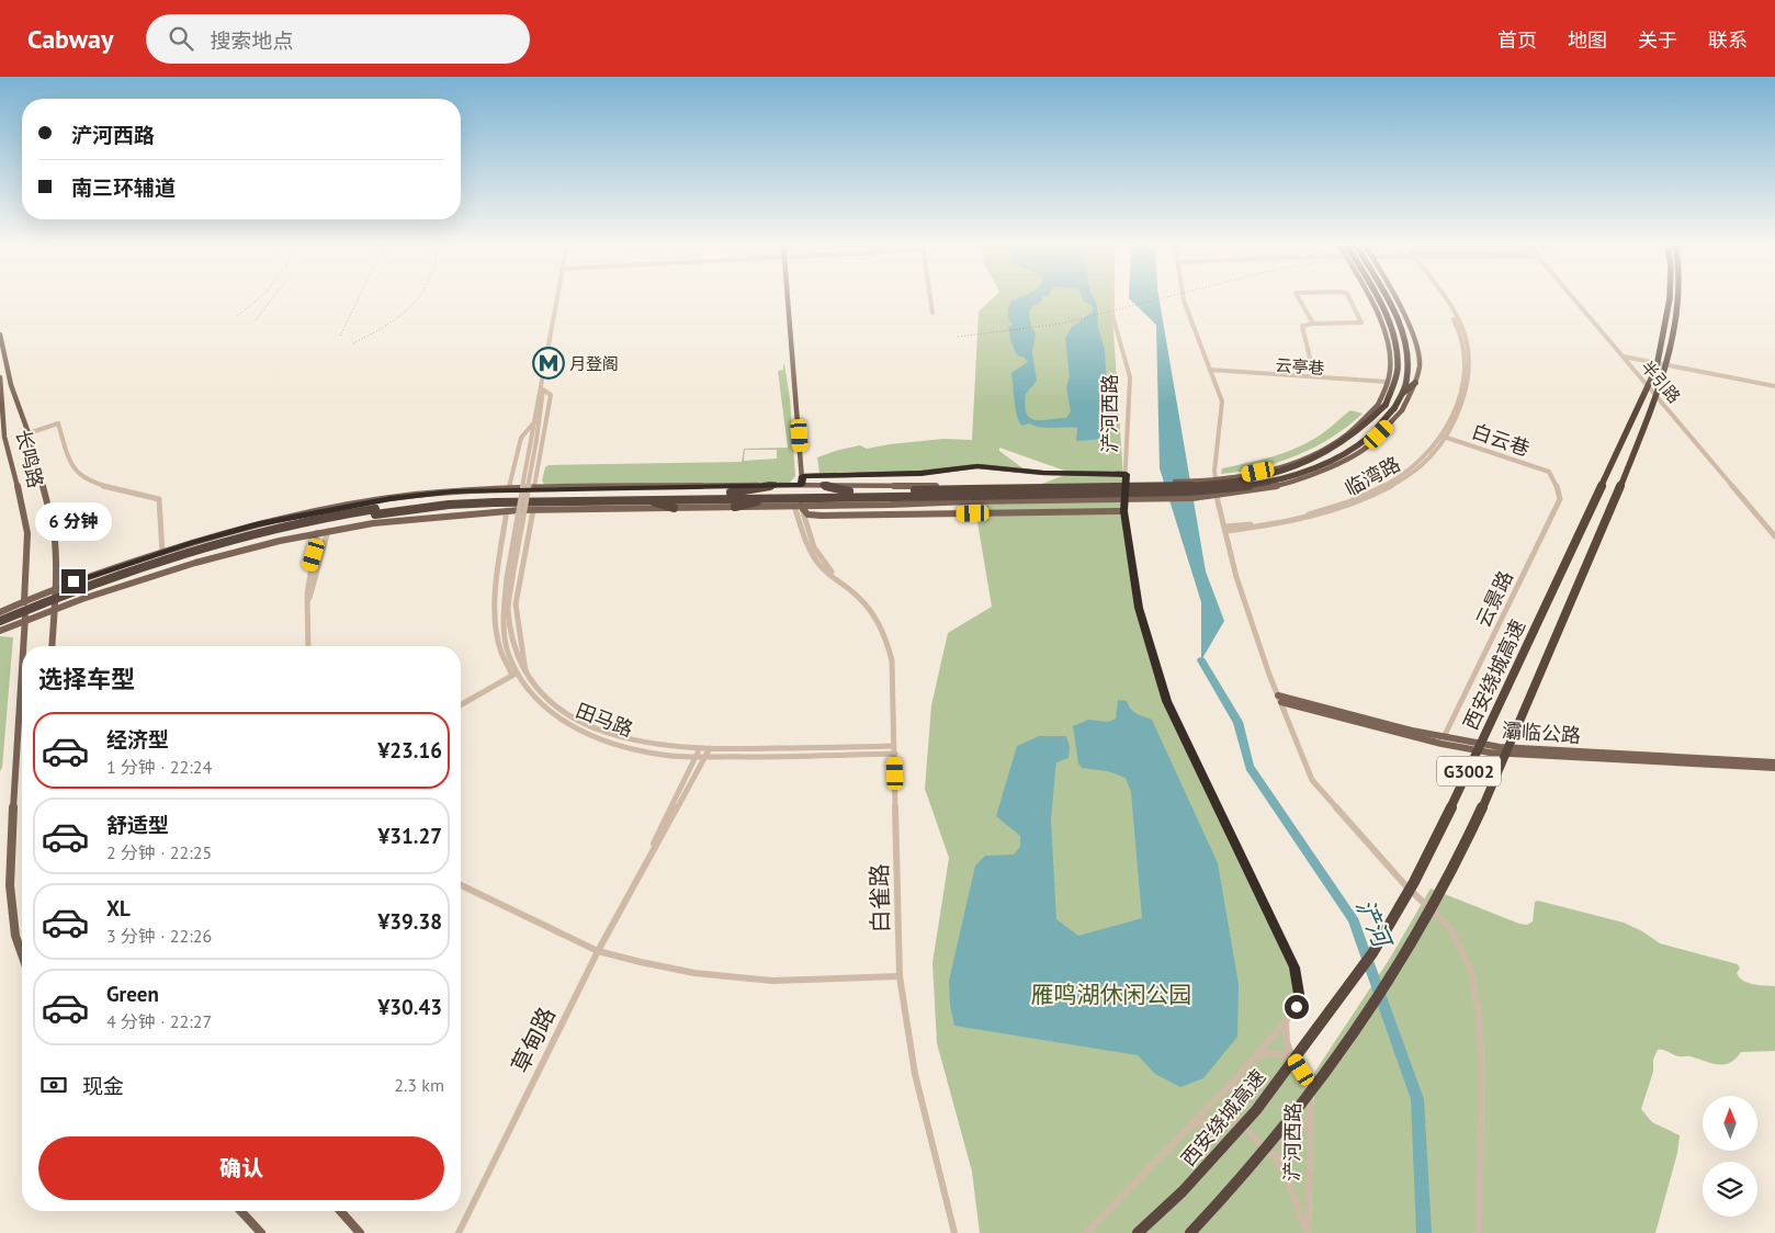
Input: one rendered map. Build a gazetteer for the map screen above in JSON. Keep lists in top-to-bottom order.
{
  "streets": {
    "highway": ["西安绕城高速", "G3002"],
    "main road": ["长鸣路", "灞临公路"],
    "street": [
      "云亭巷",
      "半引路",
      "浐河西路",
      "白云巷",
      "临湾路",
      "云景路",
      "田马路",
      "白雀路",
      "草甸路"
    ]
  },
  "crossings": [
    ["白云巷", "临湾路"],
    ["白云巷", "云景路"],
    ["云景路", "灞临公路"],
    ["田马路", "白雀路"]
  ],
  "water": ["浐河"],
  "parks": ["雁鸣湖休闲公园"],
  "places": {
    "metro station": ["月登阁"]
  },
  "north": "top",
  "page": {
    "header": "Cabway",
    "search": "搜索地点",
    "nav": [
      "首页",
      "地图",
      "关于",
      "联系"
    ],
    "banner": ["浐河西路", "南三环辅道"],
    "bubble": "6 分钟",
    "heading": "选择车型",
    "list": [
      {
        "name": "经济型",
        "note": "1 分钟 · 22:24",
        "value": "¥23.16"
      },
      {
        "name": "舒适型",
        "note": "2 分钟 · 22:25",
        "value": "¥31.27"
      },
      {
        "name": "XL",
        "note": "3 分钟 · 22:26",
        "value": "¥39.38"
      },
      {
        "name": "Green",
        "note": "4 分钟 · 22:27",
        "value": "¥30.43"
      }
    ],
    "pay": ["现金", "2.3 km"],
    "buttons": "确认"
  }
}
